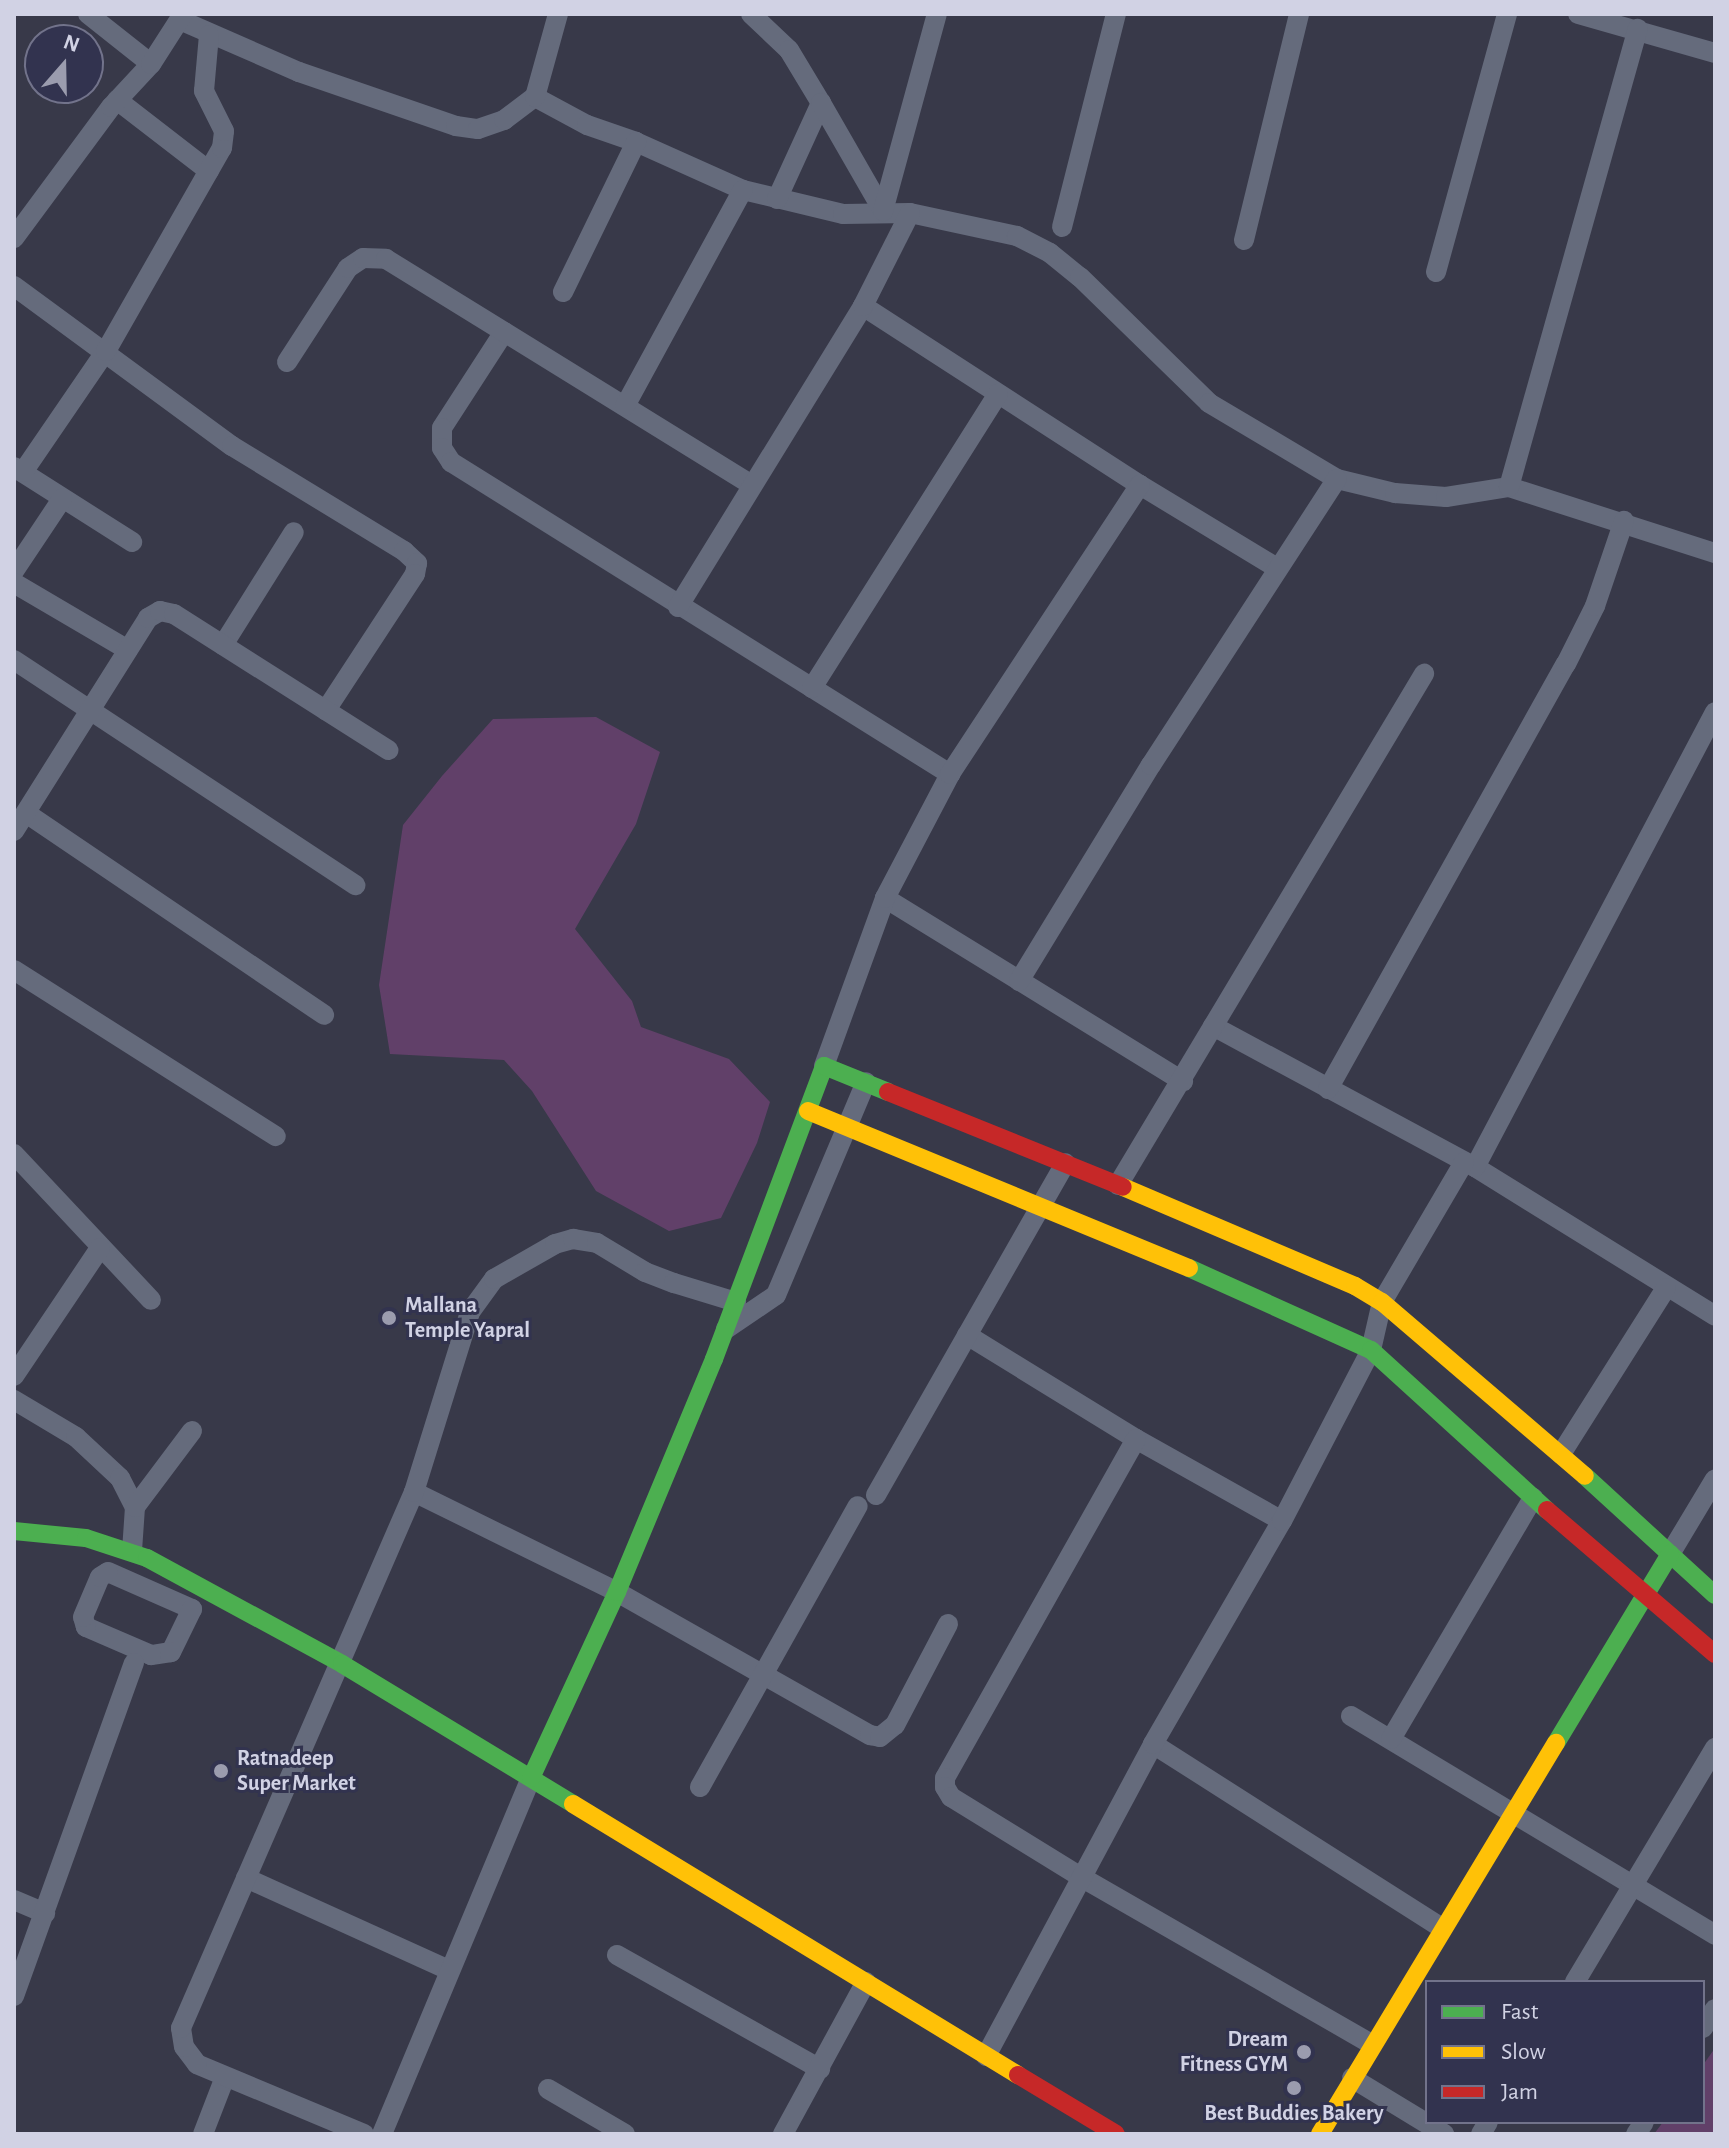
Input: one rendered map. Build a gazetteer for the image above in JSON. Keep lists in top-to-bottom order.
{
  "places": [
    "Mallana Temple Yapral",
    "Ratnadeep Super Market",
    "Dream Fitness GYM",
    "Best Buddies Bakery"
  ],
  "legend": ["Fast", "Slow", "Jam"],
  "north": "top"
}
